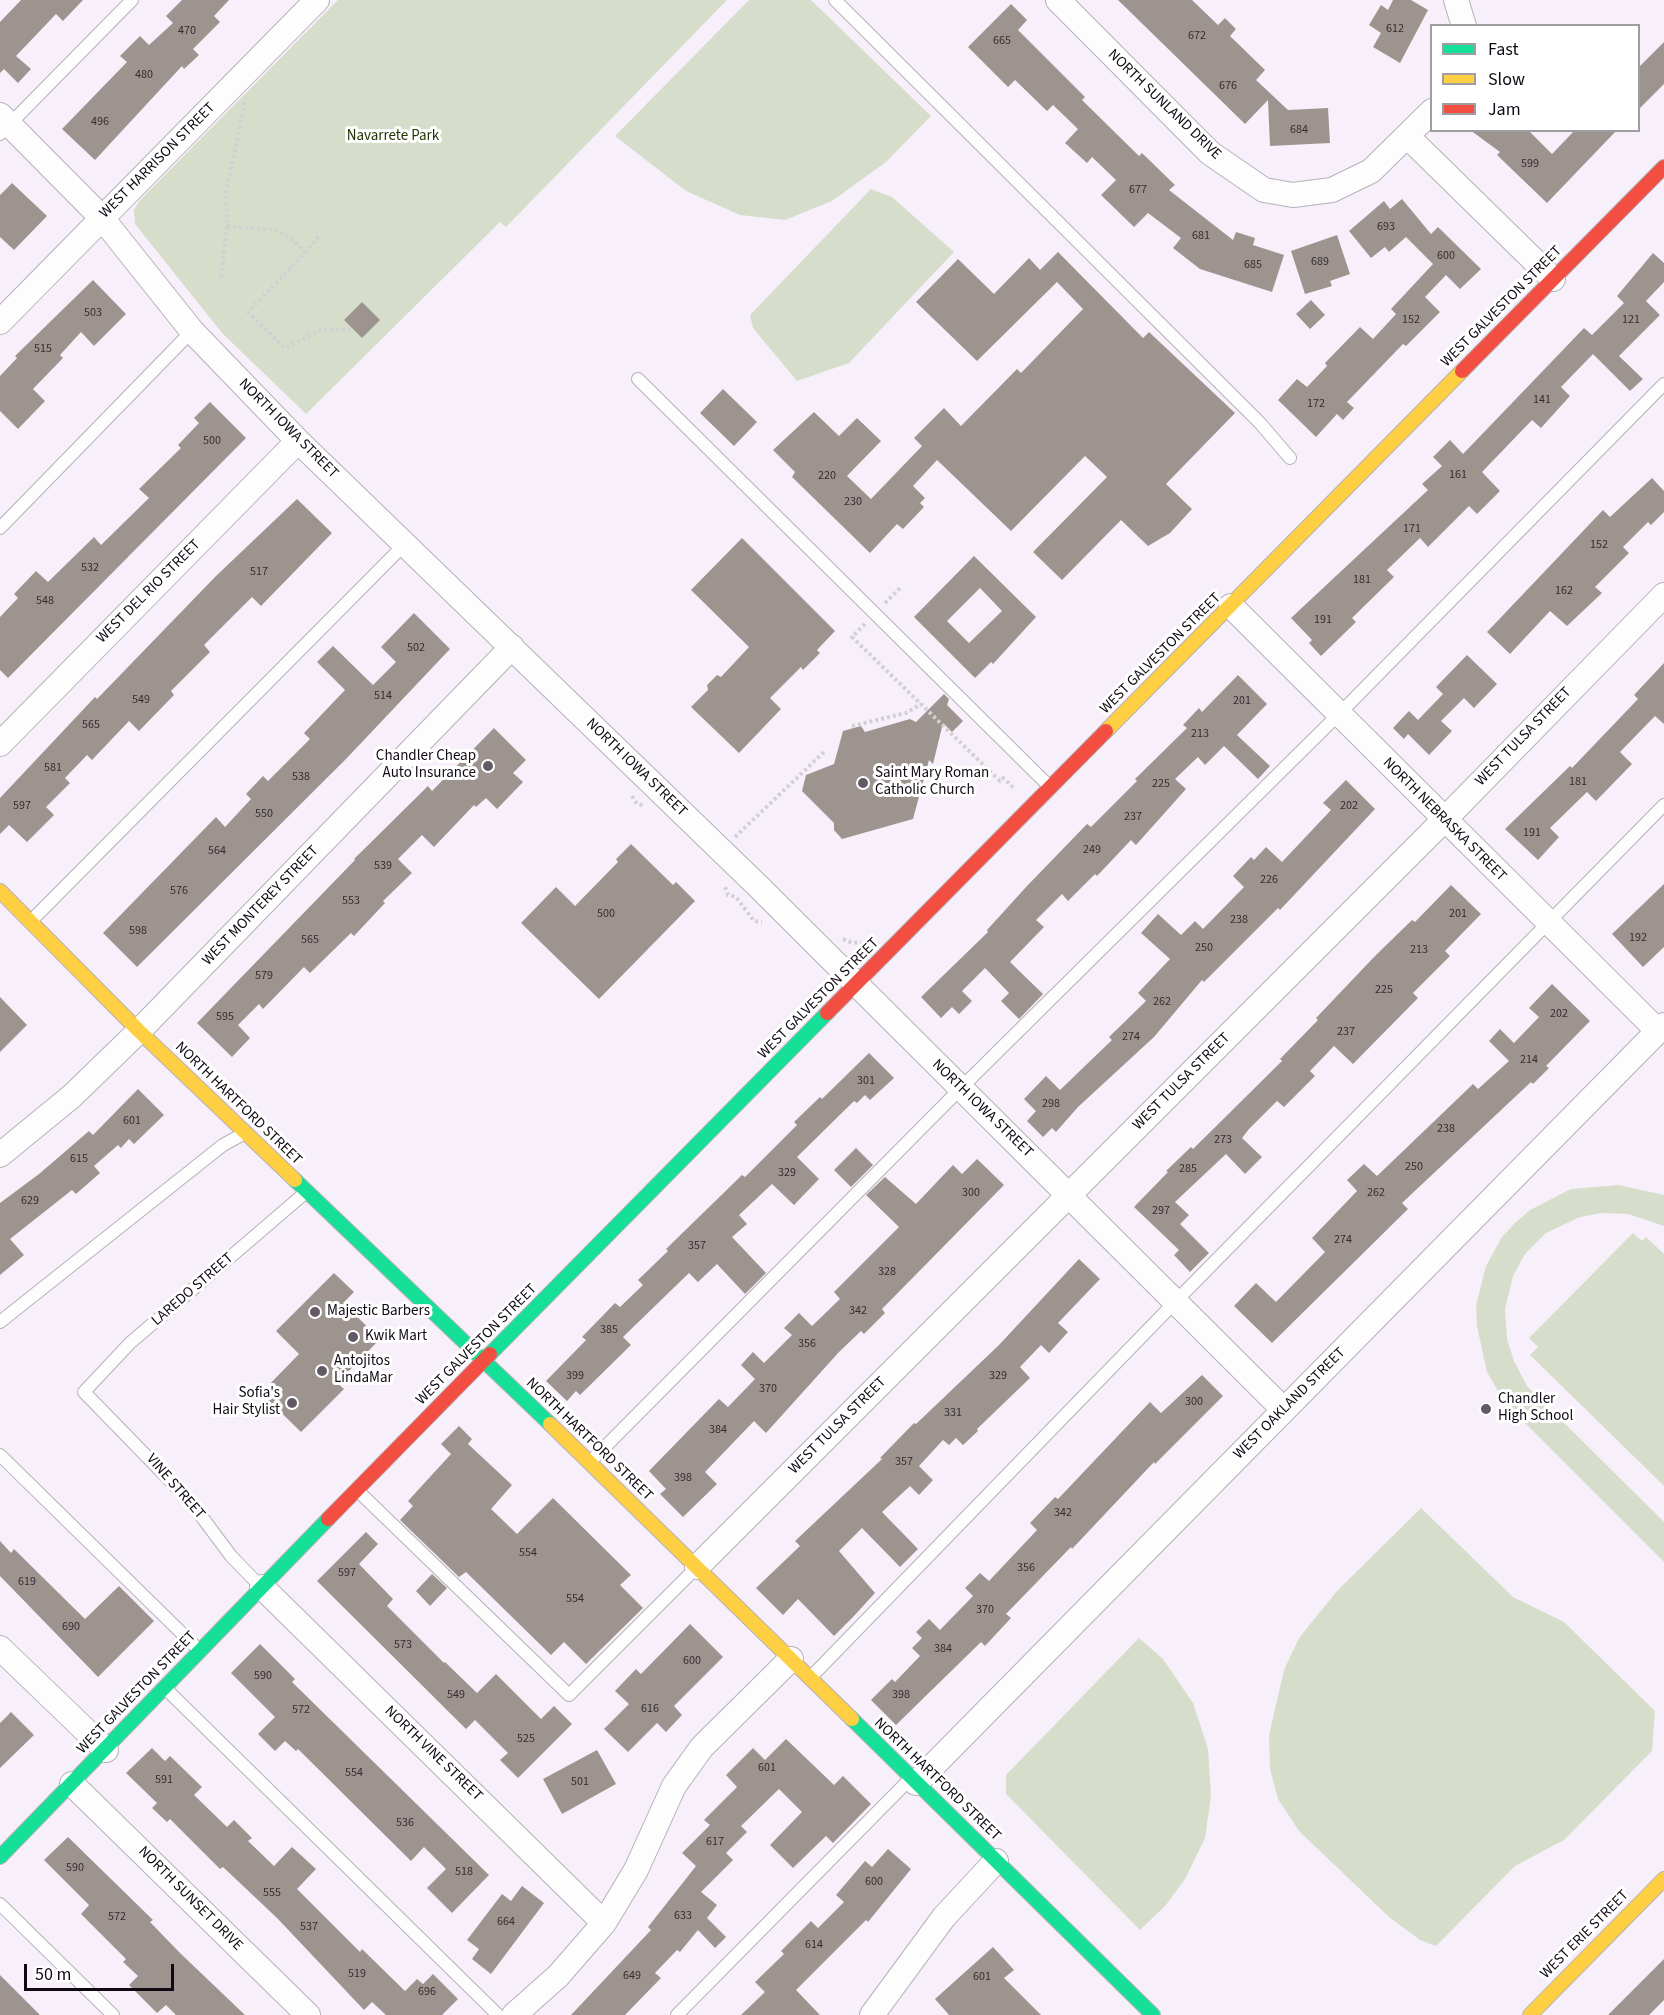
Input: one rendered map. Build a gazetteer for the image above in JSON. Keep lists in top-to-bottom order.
{
  "streets": {
    "street": [
      "NORTH SUNLAND DRIVE",
      "WEST HARRISON STREET",
      "WEST GALVESTON STREET",
      "NORTH IOWA STREET",
      "WEST DEL RIO STREET",
      "WEST TULSA STREET",
      "NORTH NEBRASKA STREET",
      "WEST MONTEREY STREET",
      "NORTH HARTFORD STREET",
      "WEST OAKLAND STREET",
      "NORTH VINE STREET",
      "NORTH SUNSET DRIVE",
      "WEST ERIE STREET"
    ],
    "lane": ["LAREDO STREET", "VINE STREET"]
  },
  "crossings": [
    ["WEST HARRISON STREET", "NORTH IOWA STREET"],
    ["WEST GALVESTON STREET", "NORTH IOWA STREET"],
    ["WEST GALVESTON STREET", "NORTH NEBRASKA STREET"],
    ["WEST GALVESTON STREET", "NORTH HARTFORD STREET"],
    ["WEST GALVESTON STREET", "VINE STREET"],
    ["WEST GALVESTON STREET", "NORTH VINE STREET"],
    ["WEST GALVESTON STREET", "NORTH SUNSET DRIVE"],
    ["NORTH IOWA STREET", "WEST DEL RIO STREET"],
    ["NORTH IOWA STREET", "WEST TULSA STREET"],
    ["NORTH IOWA STREET", "WEST MONTEREY STREET"],
    ["NORTH IOWA STREET", "WEST OAKLAND STREET"],
    ["WEST TULSA STREET", "NORTH NEBRASKA STREET"],
    ["WEST TULSA STREET", "NORTH HARTFORD STREET"],
    ["NORTH NEBRASKA STREET", "WEST OAKLAND STREET"],
    ["WEST MONTEREY STREET", "NORTH HARTFORD STREET"],
    ["NORTH HARTFORD STREET", "LAREDO STREET"],
    ["NORTH HARTFORD STREET", "WEST OAKLAND STREET"],
    ["LAREDO STREET", "VINE STREET"],
    ["VINE STREET", "NORTH VINE STREET"]
  ],
  "parks": ["Navarrete Park"],
  "places": [
    "Chandler Cheap Auto Insurance",
    "Saint Mary Roman Catholic Church",
    "Majestic Barbers",
    "Kwik Mart",
    "Antojitos LindaMar",
    "Sofia's Hair Stylist",
    "Chandler High School"
  ],
  "house_numbers": [
    "612",
    "470",
    "672",
    "665",
    "480",
    "676",
    "496",
    "684",
    "599",
    "677",
    "693",
    "681",
    "600",
    "689",
    "685",
    "503",
    "152",
    "121",
    "515",
    "141",
    "172",
    "500",
    "161",
    "220",
    "230",
    "171",
    "152",
    "532",
    "517",
    "181",
    "162",
    "548",
    "191",
    "502",
    "514",
    "549",
    "201",
    "565",
    "213",
    "581",
    "538",
    "181",
    "225",
    "597",
    "202",
    "550",
    "237",
    "191",
    "249",
    "564",
    "539",
    "226",
    "576",
    "553",
    "500",
    "201",
    "238",
    "598",
    "192",
    "565",
    "250",
    "213",
    "579",
    "225",
    "262",
    "202",
    "595",
    "237",
    "274",
    "214",
    "301",
    "298",
    "601",
    "238",
    "273",
    "615",
    "250",
    "285",
    "329",
    "300",
    "262",
    "629",
    "297",
    "274",
    "357",
    "328",
    "342",
    "385",
    "356",
    "399",
    "329",
    "370",
    "300",
    "331",
    "384",
    "357",
    "398",
    "342",
    "554",
    "356",
    "597",
    "619",
    "554",
    "370",
    "690",
    "573",
    "384",
    "600",
    "590",
    "549",
    "398",
    "616",
    "572",
    "525",
    "601",
    "554",
    "591",
    "501",
    "536",
    "617",
    "590",
    "518",
    "600",
    "555",
    "633",
    "572",
    "664",
    "537",
    "614",
    "519",
    "649",
    "601",
    "696"
  ],
  "legend": ["Fast", "Slow", "Jam"],
  "scale_bar": "50 m"
}
